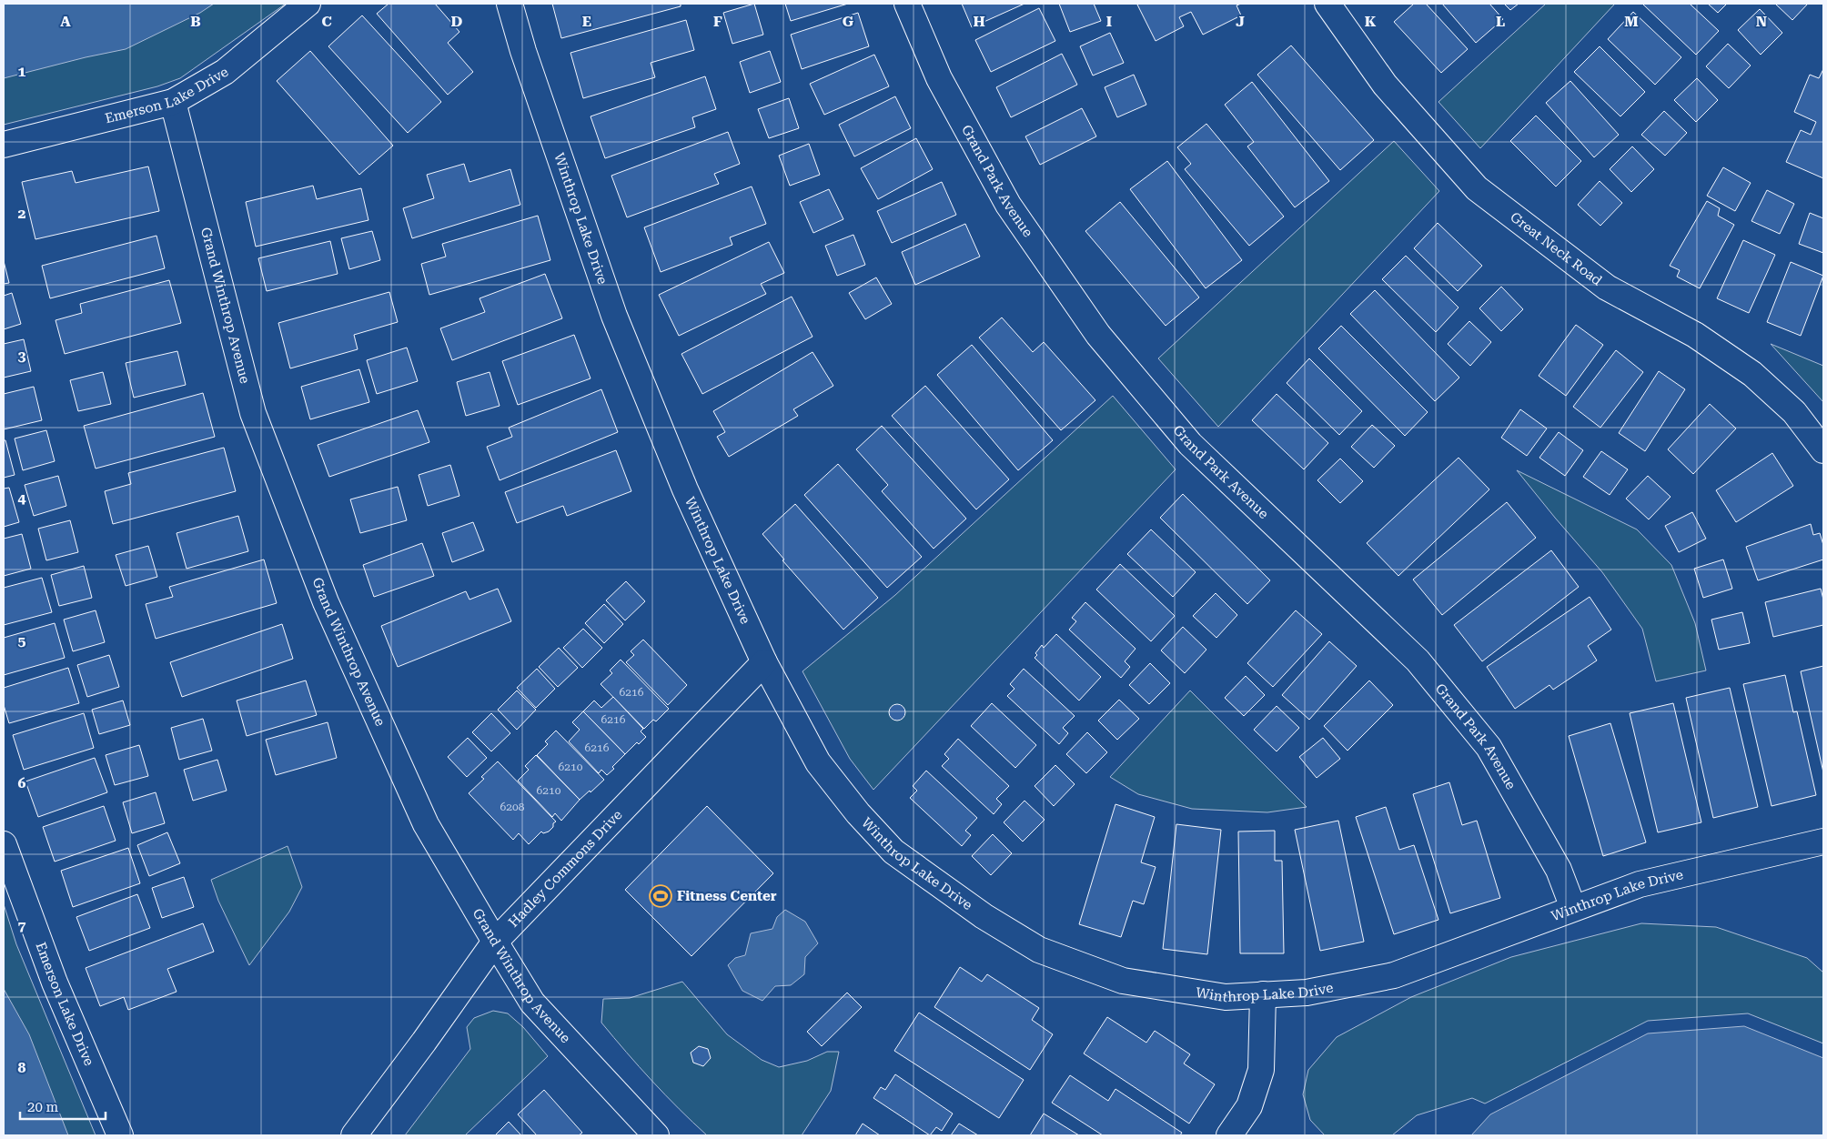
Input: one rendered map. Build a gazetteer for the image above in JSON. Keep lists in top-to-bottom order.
{
  "streets": {
    "street": [
      "Emerson Lake Drive",
      "Grand Park Avenue",
      "Winthrop Lake Drive",
      "Great Neck Road",
      "Grand Winthrop Avenue",
      "Hadley Commons Drive"
    ]
  },
  "crossings": [
    ["Emerson Lake Drive", "Grand Winthrop Avenue"],
    ["Grand Park Avenue", "Winthrop Lake Drive"],
    ["Winthrop Lake Drive", "Hadley Commons Drive"],
    ["Grand Winthrop Avenue", "Hadley Commons Drive"]
  ],
  "places": {
    "sports": ["Fitness Center"]
  },
  "house_numbers": [
    "6216",
    "6216",
    "6216",
    "6210",
    "6210",
    "6208"
  ],
  "scale_bar": "20 m",
  "grid": {
    "columns": [
      "A",
      "B",
      "C",
      "D",
      "E",
      "F",
      "G",
      "H",
      "I",
      "J",
      "K",
      "L",
      "M",
      "N"
    ],
    "rows": [
      "1",
      "2",
      "3",
      "4",
      "5",
      "6",
      "7",
      "8"
    ]
  }
}
